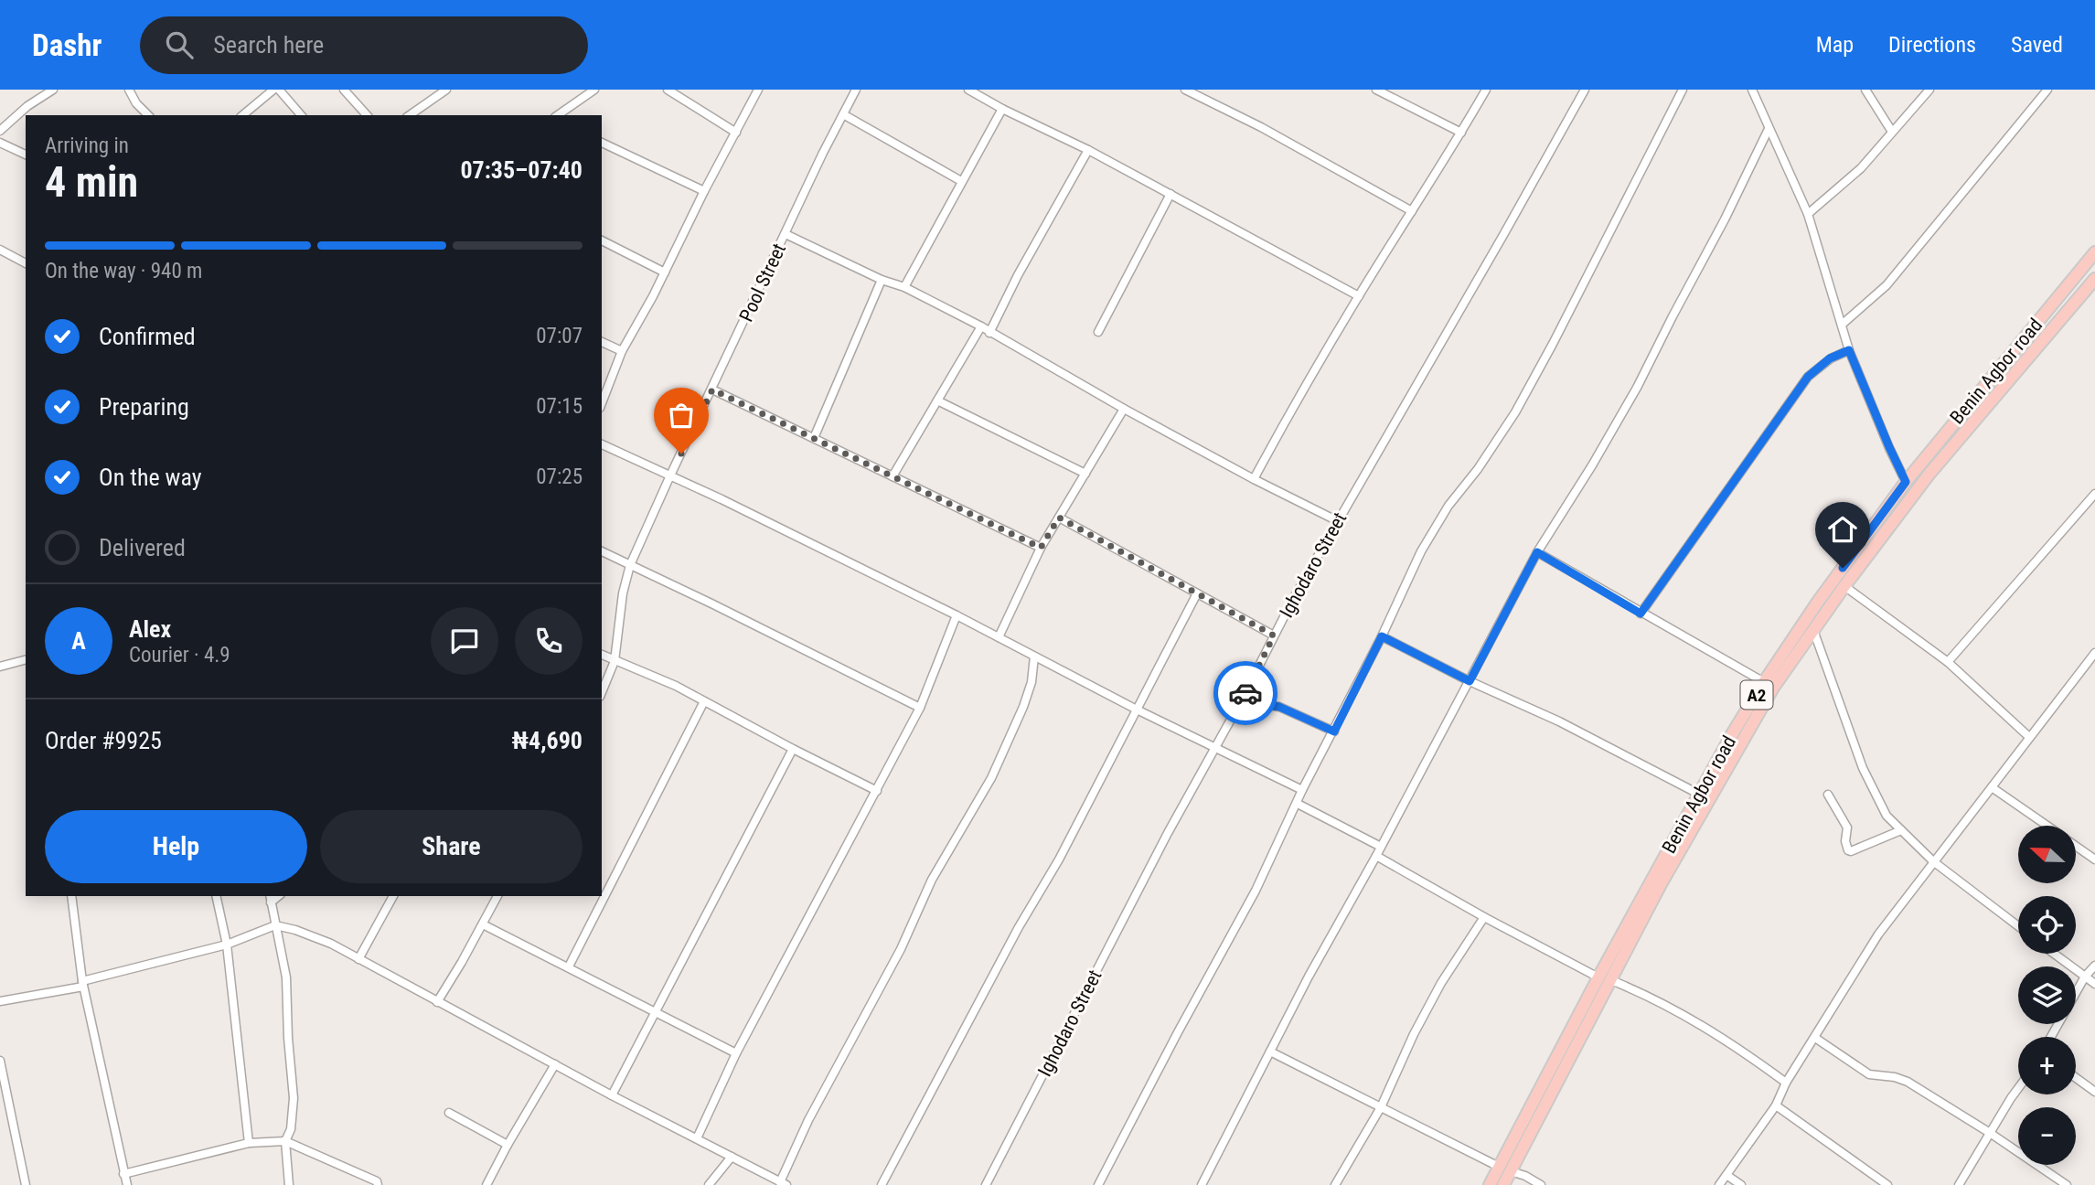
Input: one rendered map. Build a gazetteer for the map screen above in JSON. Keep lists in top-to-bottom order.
{
  "streets": {
    "highway": ["Benin Agbor road", "A2"],
    "street": ["Pool Street", "Ighodaro Street"]
  },
  "north": "left",
  "page": {
    "header": "Dashr",
    "search": "Search here",
    "nav": ["Map", "Directions", "Saved"],
    "heading": ["4 min", "Arriving in", "07:35–07:40"],
    "panel": [
      "Alex",
      "Courier · 4.9",
      "Order #9925",
      "₦4,690"
    ],
    "bar": "On the way · 940 m",
    "list": [
      ["Confirmed", "07:07"],
      ["Preparing", "07:15"],
      ["On the way", "07:25"],
      "Delivered"
    ],
    "round": "A",
    "buttons": ["Help", "Share"],
    "map_buttons": ["+", "−"]
  }
}
